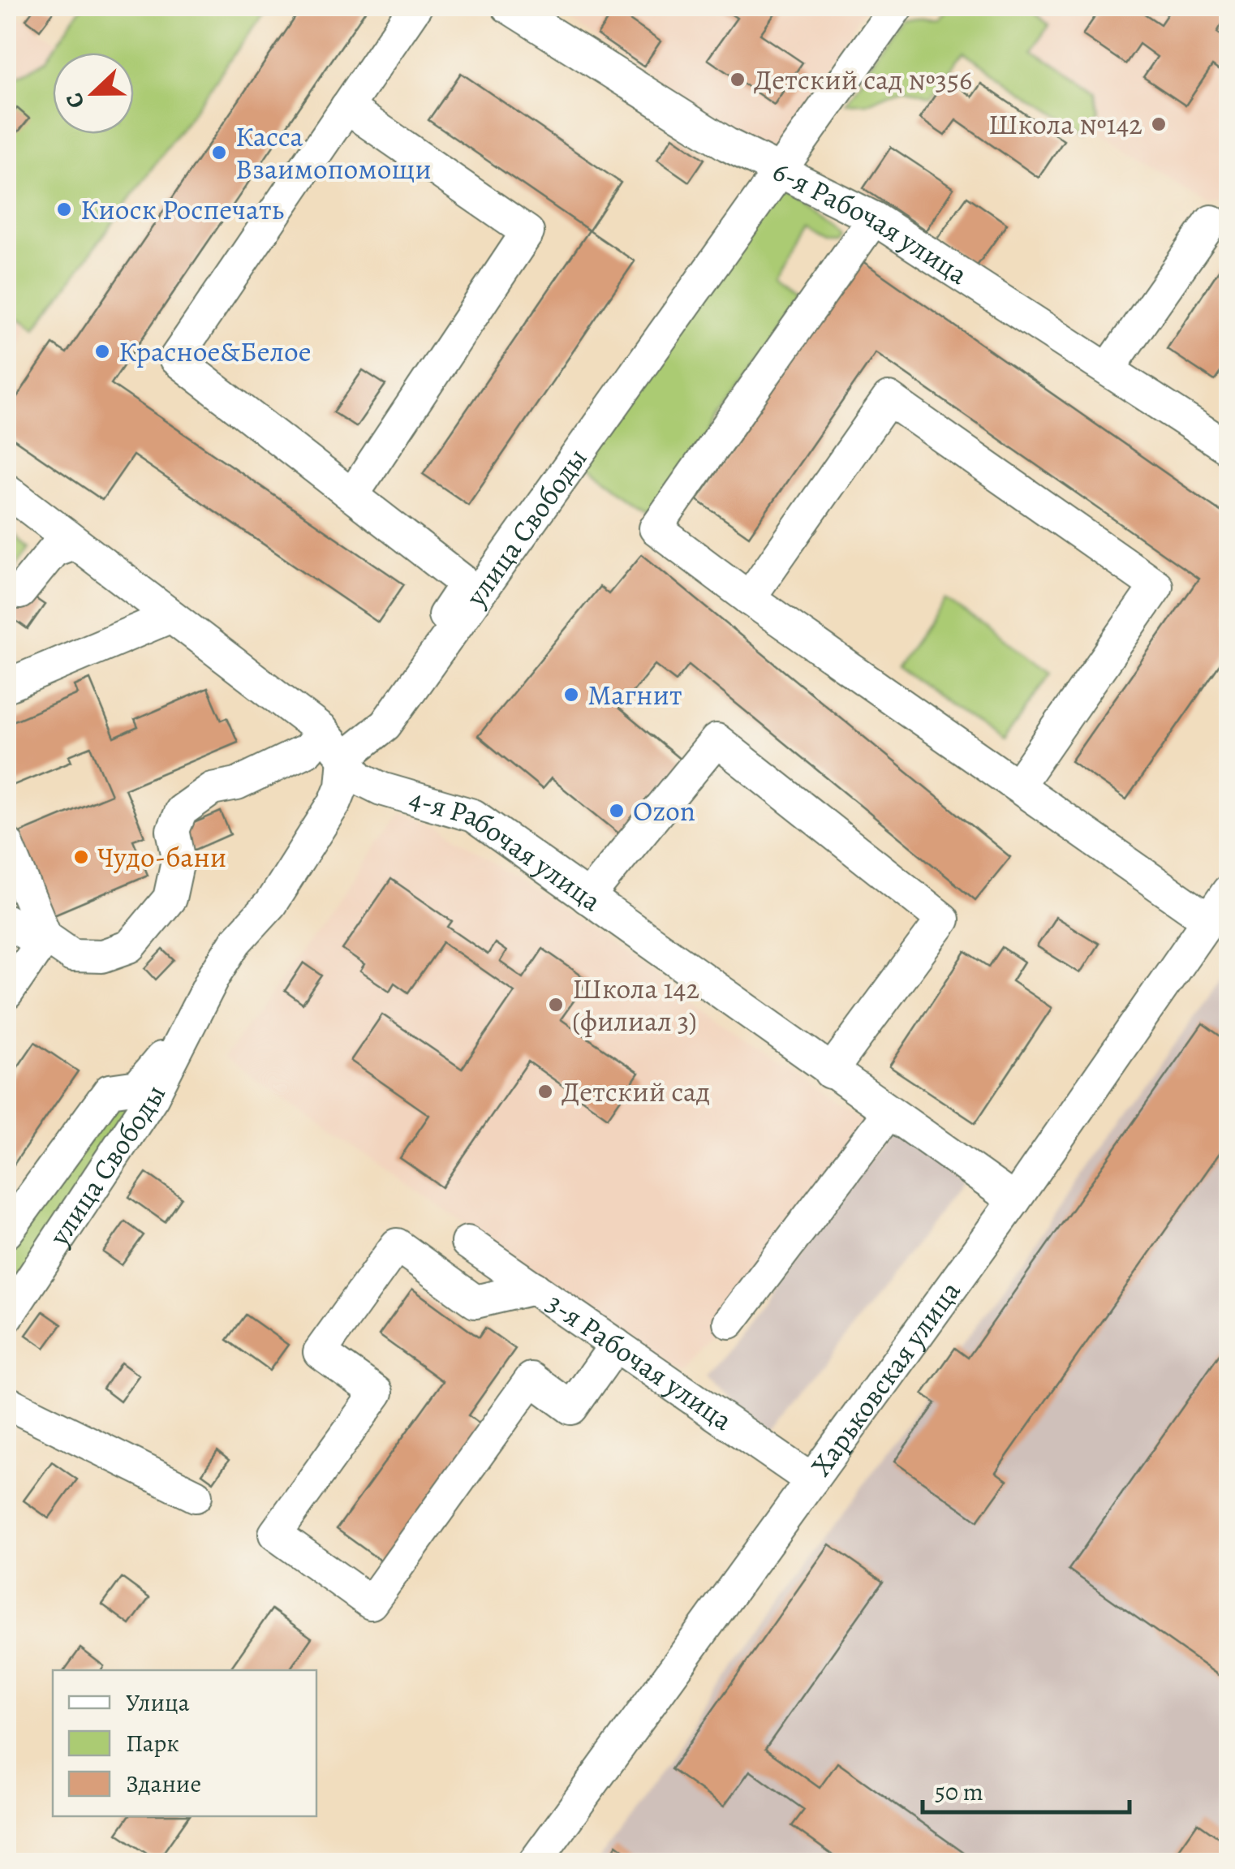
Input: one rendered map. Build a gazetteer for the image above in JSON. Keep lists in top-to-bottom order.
{
  "streets": {
    "street": [
      "6-я Рабочая улица",
      "улица Свободы",
      "4-я Рабочая улица",
      "3-я Рабочая улица",
      "Харьковская улица"
    ]
  },
  "crossings": [
    ["6-я Рабочая улица", "улица Свободы"],
    ["улица Свободы", "4-я Рабочая улица"],
    ["4-я Рабочая улица", "Харьковская улица"],
    ["3-я Рабочая улица", "Харьковская улица"]
  ],
  "places": [
    "Детский сад №356",
    "Школа №142",
    "Касса Взаимопомощи",
    "Киоск Роспечать",
    "Красное&Белое",
    "Магнит",
    "Ozon",
    "Чудо-бани",
    "Школа 142 (филиал 3)",
    "Детский сад"
  ],
  "legend": ["Улица", "Парк", "Здание"],
  "scale_bar": "50 m",
  "north": "left"
}
